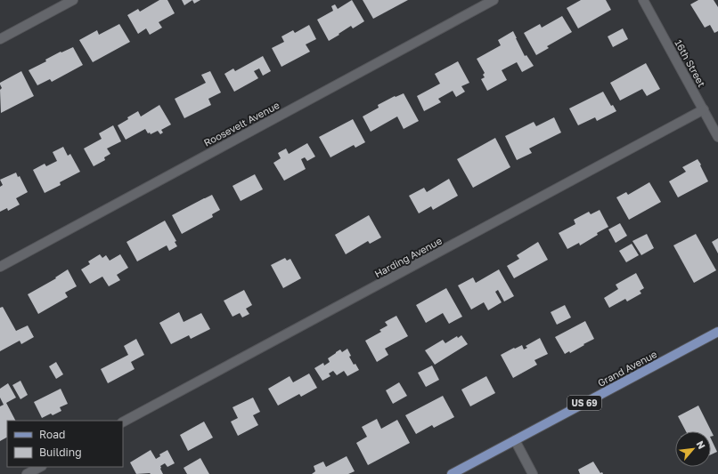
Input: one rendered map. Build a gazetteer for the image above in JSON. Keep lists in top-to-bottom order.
{
  "streets": {
    "main road": ["Grand Avenue", "US 69"],
    "street": ["16th Street", "Roosevelt Avenue", "Harding Avenue"]
  },
  "crossings": [
    ["16th Street", "Harding Avenue"]
  ],
  "legend": ["Road", "Building"],
  "north": "top right"
}
